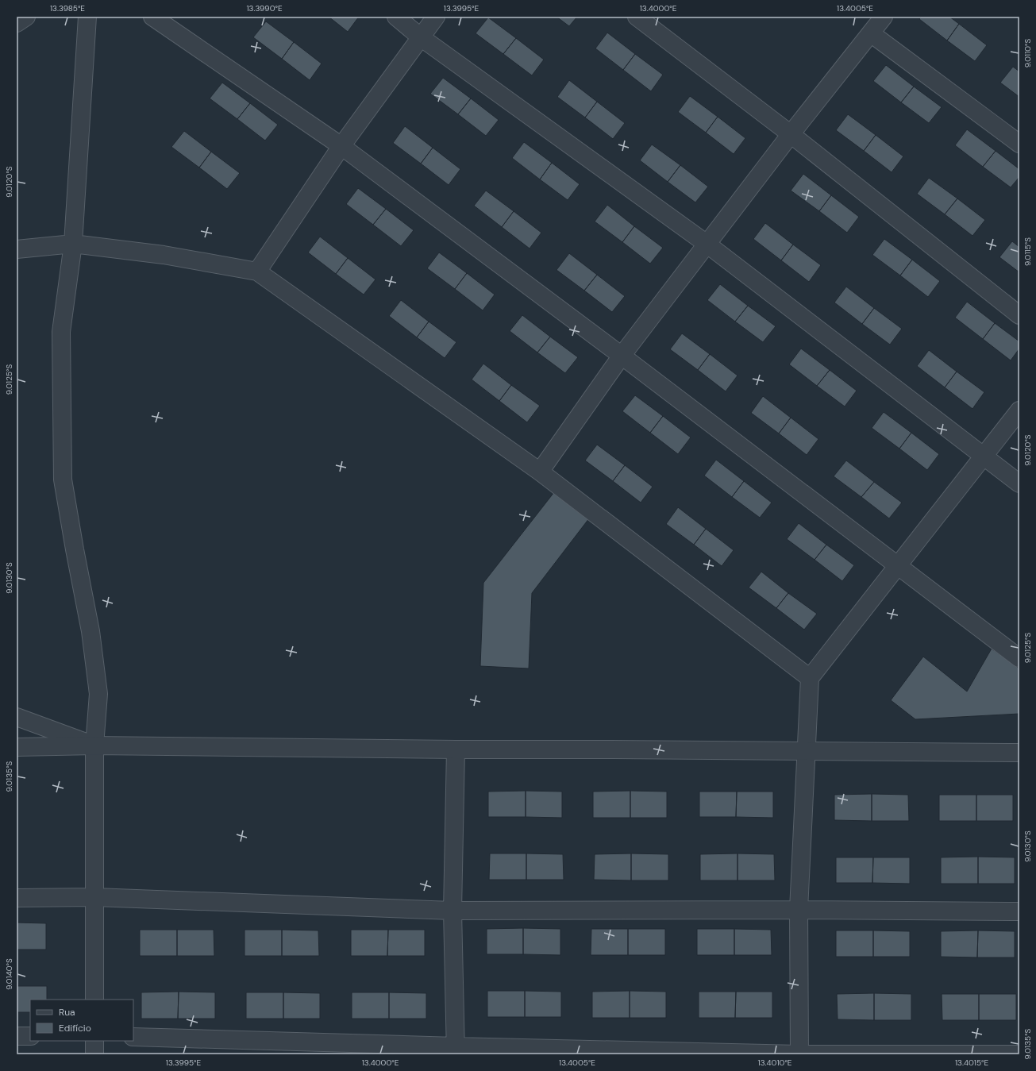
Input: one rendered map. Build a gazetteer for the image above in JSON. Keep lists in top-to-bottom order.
{
  "legend": ["Rua", "Edifício"],
  "coordinates": [
    "13.3985°E",
    "13.3990°E",
    "13.3995°E",
    "13.4000°E",
    "13.4005°E",
    "9.0110°S",
    "9.0120°S",
    "9.0115°S",
    "9.0125°S",
    "9.0130°S",
    "9.0135°S",
    "9.0140°S",
    "13.4010°E",
    "13.4015°E"
  ]
}
